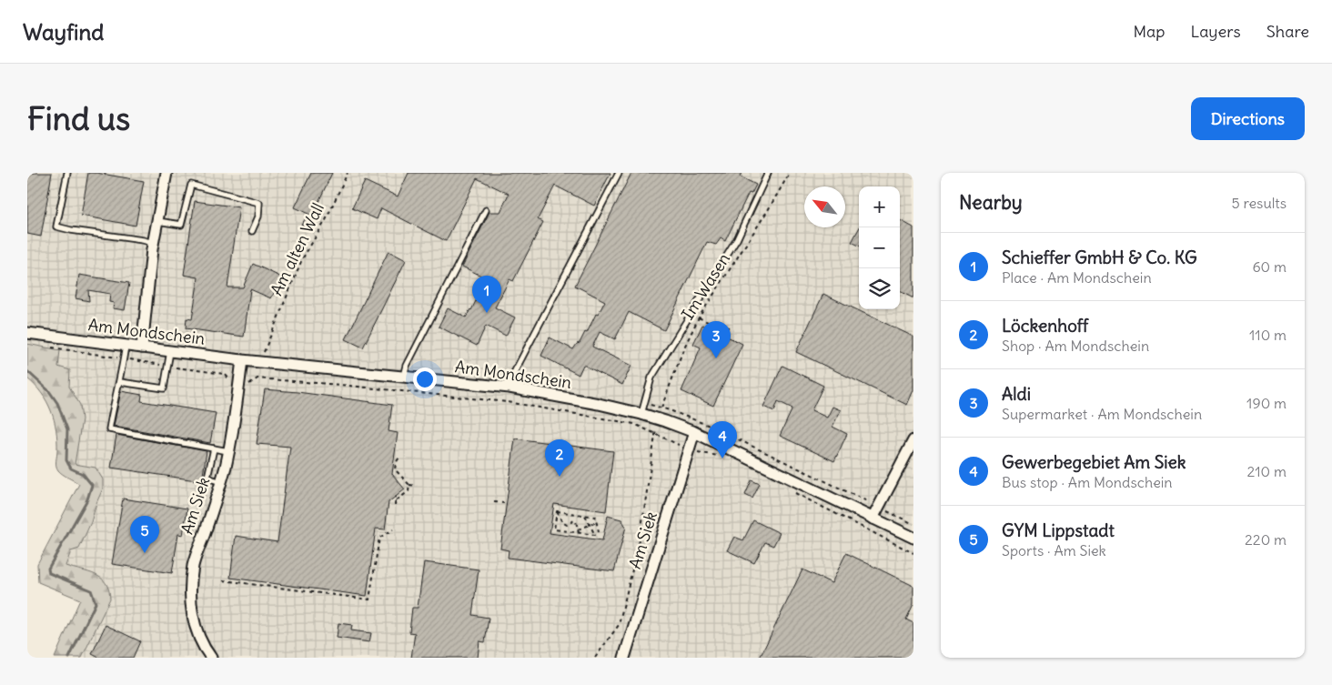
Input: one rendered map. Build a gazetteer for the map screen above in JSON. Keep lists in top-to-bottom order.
{
  "streets": {
    "street": ["Am Mondschein", "Am Siek"],
    "path": ["Am alten Wall", "Im Wasen"]
  },
  "crossings": [
    ["Am alten Wall", "Am Mondschein"],
    ["Im Wasen", "Am Mondschein"],
    ["Am Mondschein", "Am Siek"]
  ],
  "north": "top left",
  "page": {
    "header": "Wayfind",
    "nav": ["Map", "Layers", "Share"],
    "buttons": "Directions",
    "title": "Find us",
    "heading": ["Nearby", "5 results"],
    "map_buttons": ["+", "−"],
    "list": [
      {
        "mark": "1",
        "name": "Schieffer GmbH & Co. KG",
        "note": "Place · Am Mondschein",
        "value": "60 m"
      },
      {
        "mark": "2",
        "name": "Löckenhoff",
        "note": "Shop · Am Mondschein",
        "value": "110 m"
      },
      {
        "mark": "3",
        "name": "Aldi",
        "note": "Supermarket · Am Mondschein",
        "value": "190 m"
      },
      {
        "mark": "4",
        "name": "Gewerbegebiet Am Siek",
        "note": "Bus stop · Am Mondschein",
        "value": "210 m"
      },
      {
        "mark": "5",
        "name": "GYM Lippstadt",
        "note": "Sports · Am Siek",
        "value": "220 m"
      }
    ],
    "pins": [
      "1",
      "3",
      "4",
      "2",
      "5"
    ]
  }
}
